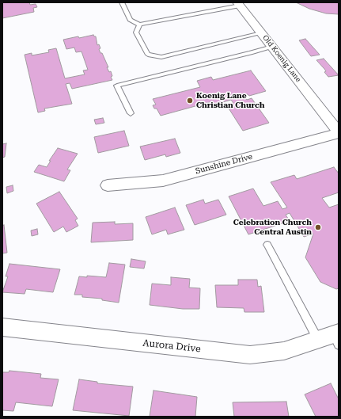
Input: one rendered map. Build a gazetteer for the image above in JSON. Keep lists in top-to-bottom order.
{
  "streets": {
    "street": ["Old Koenig Lane", "Sunshine Drive", "Aurora Drive"]
  },
  "crossings": [
    ["Old Koenig Lane", "Sunshine Drive"]
  ],
  "places": ["Koenig Lane Christian Church", "Celebration Church Central Austin"]
}
